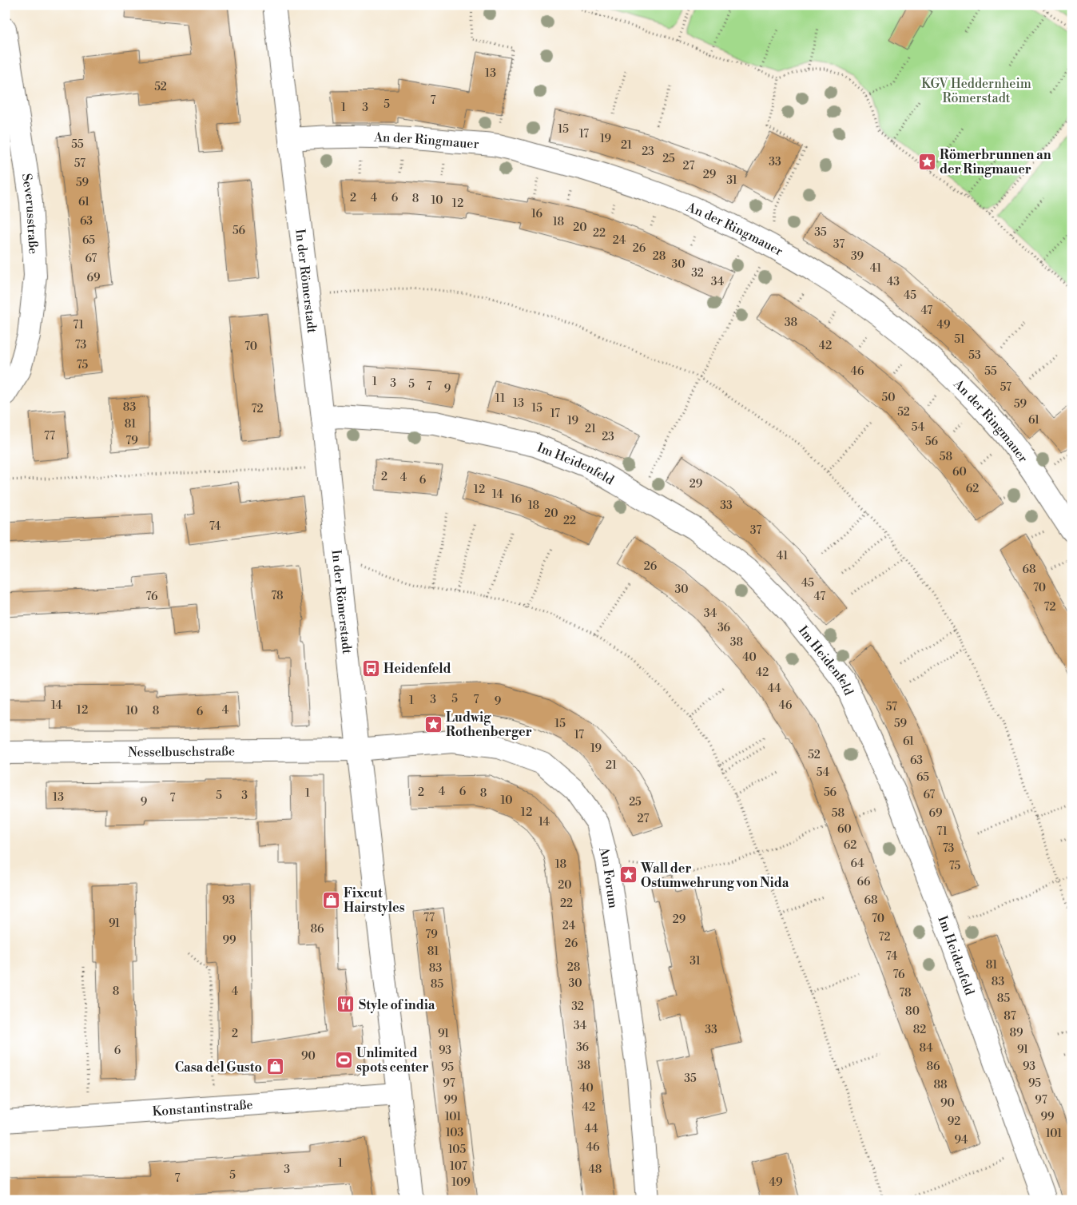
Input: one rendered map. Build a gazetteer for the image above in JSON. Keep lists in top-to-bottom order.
{
  "streets": {
    "street": [
      "An der Ringmauer",
      "Severusstraße",
      "In der Römerstadt",
      "Im Heidenfeld",
      "Nesselbuschstraße",
      "Am Forum",
      "Konstantinstraße"
    ]
  },
  "crossings": [
    ["An der Ringmauer", "In der Römerstadt"],
    ["In der Römerstadt", "Im Heidenfeld"],
    ["In der Römerstadt", "Nesselbuschstraße"],
    ["In der Römerstadt", "Am Forum"],
    ["In der Römerstadt", "Konstantinstraße"],
    ["Nesselbuschstraße", "Am Forum"]
  ],
  "parks": ["KGV Heddernheim Römerstadt"],
  "places": {
    "place": ["Römerbrunnen an der Ringmauer", "Ludwig Rothenberger", "Wall der Ostumwehrung von Nida"],
    "bus stop": ["Heidenfeld"],
    "shop": ["Fixcut Hairstyles", "Casa del Gusto"],
    "restaurant": ["Style of india"],
    "sports": ["Unlimited spots center"]
  },
  "house_numbers": [
    "13",
    "52",
    "7",
    "5",
    "1",
    "3",
    "15",
    "17",
    "19",
    "55",
    "21",
    "23",
    "25",
    "33",
    "57",
    "27",
    "29",
    "31",
    "59",
    "2",
    "4",
    "6",
    "8",
    "10",
    "61",
    "12",
    "16",
    "63",
    "18",
    "20",
    "56",
    "35",
    "22",
    "65",
    "24",
    "37",
    "26",
    "28",
    "39",
    "67",
    "30",
    "41",
    "32",
    "69",
    "34",
    "43",
    "45",
    "47",
    "38",
    "71",
    "49",
    "51",
    "73",
    "42",
    "70",
    "53",
    "75",
    "46",
    "55",
    "1",
    "3",
    "5",
    "7",
    "57",
    "9",
    "50",
    "11",
    "13",
    "59",
    "83",
    "15",
    "72",
    "52",
    "17",
    "61",
    "19",
    "81",
    "54",
    "21",
    "77",
    "23",
    "79",
    "56",
    "58",
    "60",
    "2",
    "4",
    "6",
    "29",
    "62",
    "12",
    "14",
    "16",
    "18",
    "33",
    "20",
    "22",
    "74",
    "37",
    "41",
    "26",
    "68",
    "45",
    "70",
    "30",
    "78",
    "76",
    "47",
    "72",
    "34",
    "36",
    "38",
    "40",
    "42",
    "44",
    "5",
    "3",
    "7",
    "1",
    "9",
    "14",
    "46",
    "57",
    "12",
    "4",
    "10",
    "8",
    "6",
    "15",
    "59",
    "17",
    "61",
    "19",
    "52",
    "63",
    "21",
    "54",
    "65",
    "4",
    "6",
    "2",
    "56",
    "1",
    "8",
    "67",
    "5",
    "3",
    "13",
    "7",
    "10",
    "9",
    "25",
    "12",
    "58",
    "69",
    "27",
    "14",
    "60",
    "71",
    "62",
    "73",
    "64",
    "18",
    "75",
    "66",
    "20",
    "93",
    "68",
    "22",
    "77",
    "70",
    "29",
    "91",
    "24",
    "86",
    "79",
    "72",
    "99",
    "26",
    "81",
    "74",
    "31",
    "81",
    "28",
    "83",
    "76",
    "83",
    "30",
    "85",
    "8",
    "4",
    "78",
    "85",
    "32",
    "80",
    "87",
    "34",
    "33",
    "82",
    "89",
    "2",
    "91",
    "36",
    "84",
    "91",
    "6",
    "93",
    "90",
    "38",
    "86",
    "93",
    "95",
    "35",
    "97",
    "95",
    "88",
    "40",
    "99",
    "97",
    "90",
    "42",
    "101",
    "99",
    "92",
    "44",
    "103",
    "101",
    "94",
    "46",
    "105",
    "1",
    "107",
    "3",
    "48",
    "5",
    "7",
    "109",
    "49"
  ]
}
